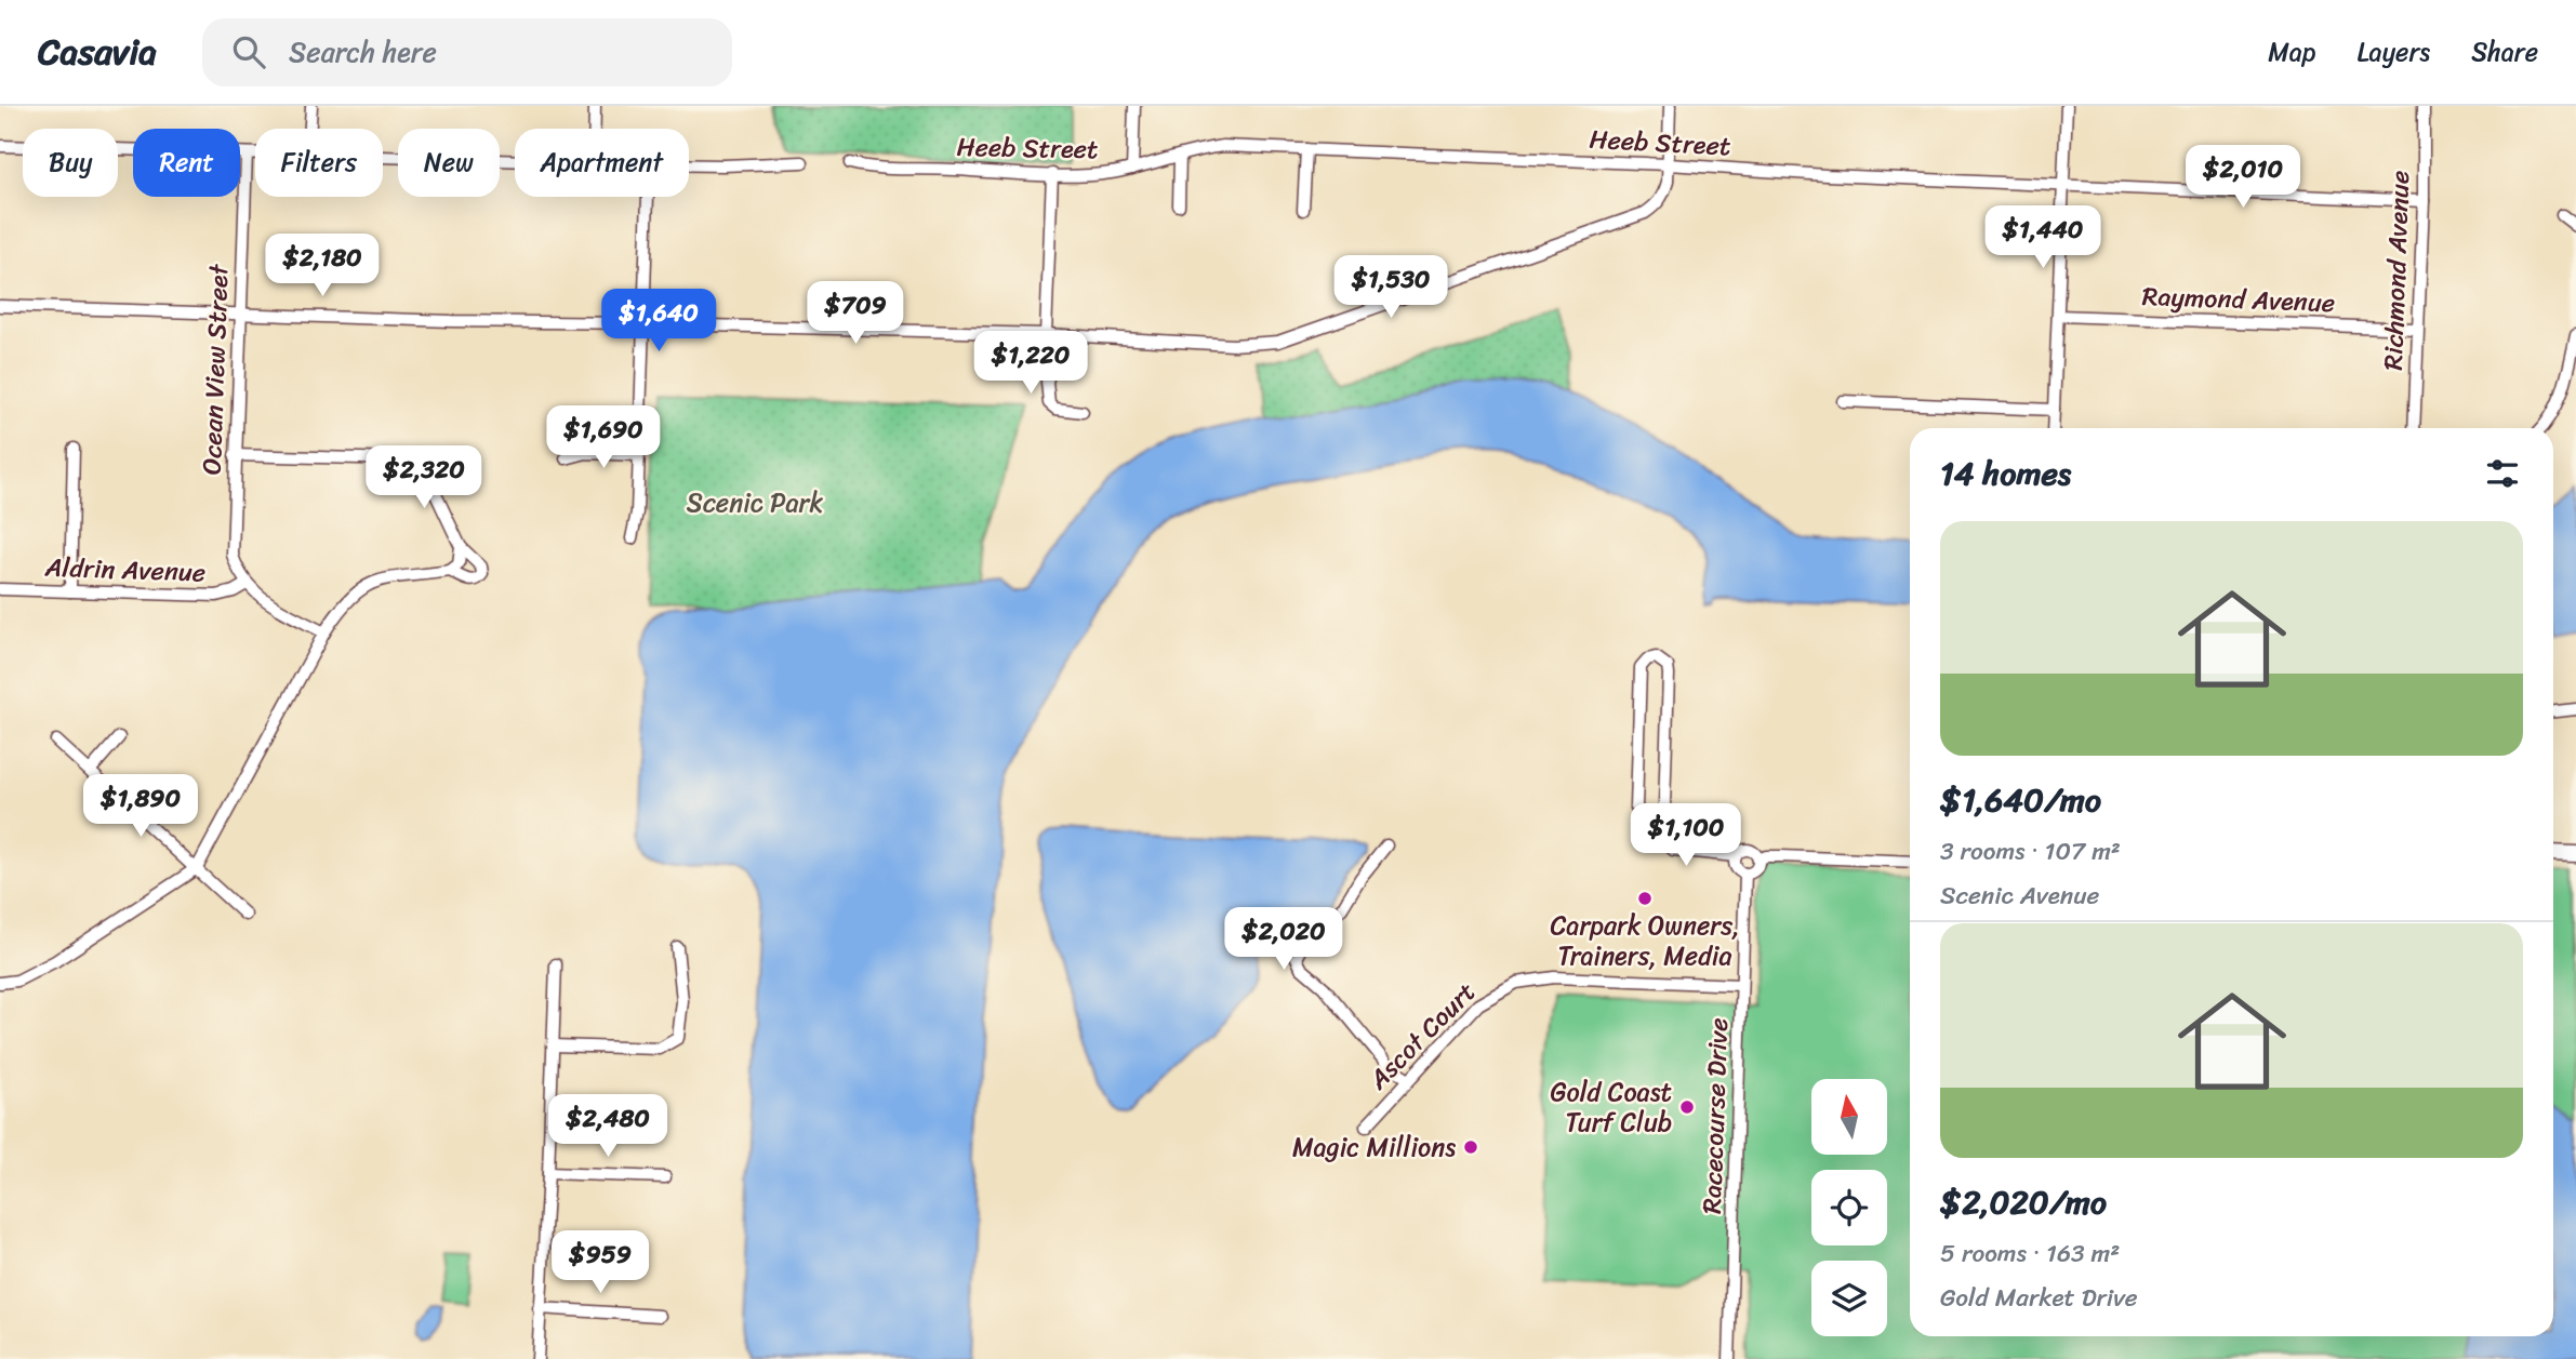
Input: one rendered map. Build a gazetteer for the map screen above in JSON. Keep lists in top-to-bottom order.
{
  "streets": {
    "street": [
      "Heeb Street",
      "Richmond Avenue",
      "Raymond Avenue",
      "Ocean View Street",
      "Aldrin Avenue",
      "Ascot Court",
      "Racecourse Drive"
    ]
  },
  "crossings": [
    ["Heeb Street", "Richmond Avenue"],
    ["Richmond Avenue", "Raymond Avenue"],
    ["Ocean View Street", "Aldrin Avenue"],
    ["Ascot Court", "Racecourse Drive"]
  ],
  "parks": ["Scenic Park"],
  "places": ["Carpark Owners, Trainers, Media", "Gold Coast Turf Club", "Magic Millions"],
  "north": "top",
  "page": {
    "header": "Casavia",
    "search": "Search here",
    "nav": ["Map", "Layers", "Share"],
    "chip": [
      "Buy",
      "Rent",
      "Filters",
      "New",
      "Apartment"
    ],
    "price": [
      "$2,010",
      "$1,440",
      "$2,180",
      "$1,530",
      "$709",
      "$1,640",
      "$1,220",
      "$1,690",
      "$2,320",
      "$1,890",
      "$1,100",
      "$2,020",
      "$2,480",
      "$959"
    ],
    "heading": "14 homes",
    "list": [
      {
        "name": "$1,640/mo",
        "note": "3 rooms · 107 m² · Scenic Avenue"
      },
      {
        "name": "$2,020/mo",
        "note": "5 rooms · 163 m² · Gold Market Drive"
      }
    ]
  }
}
